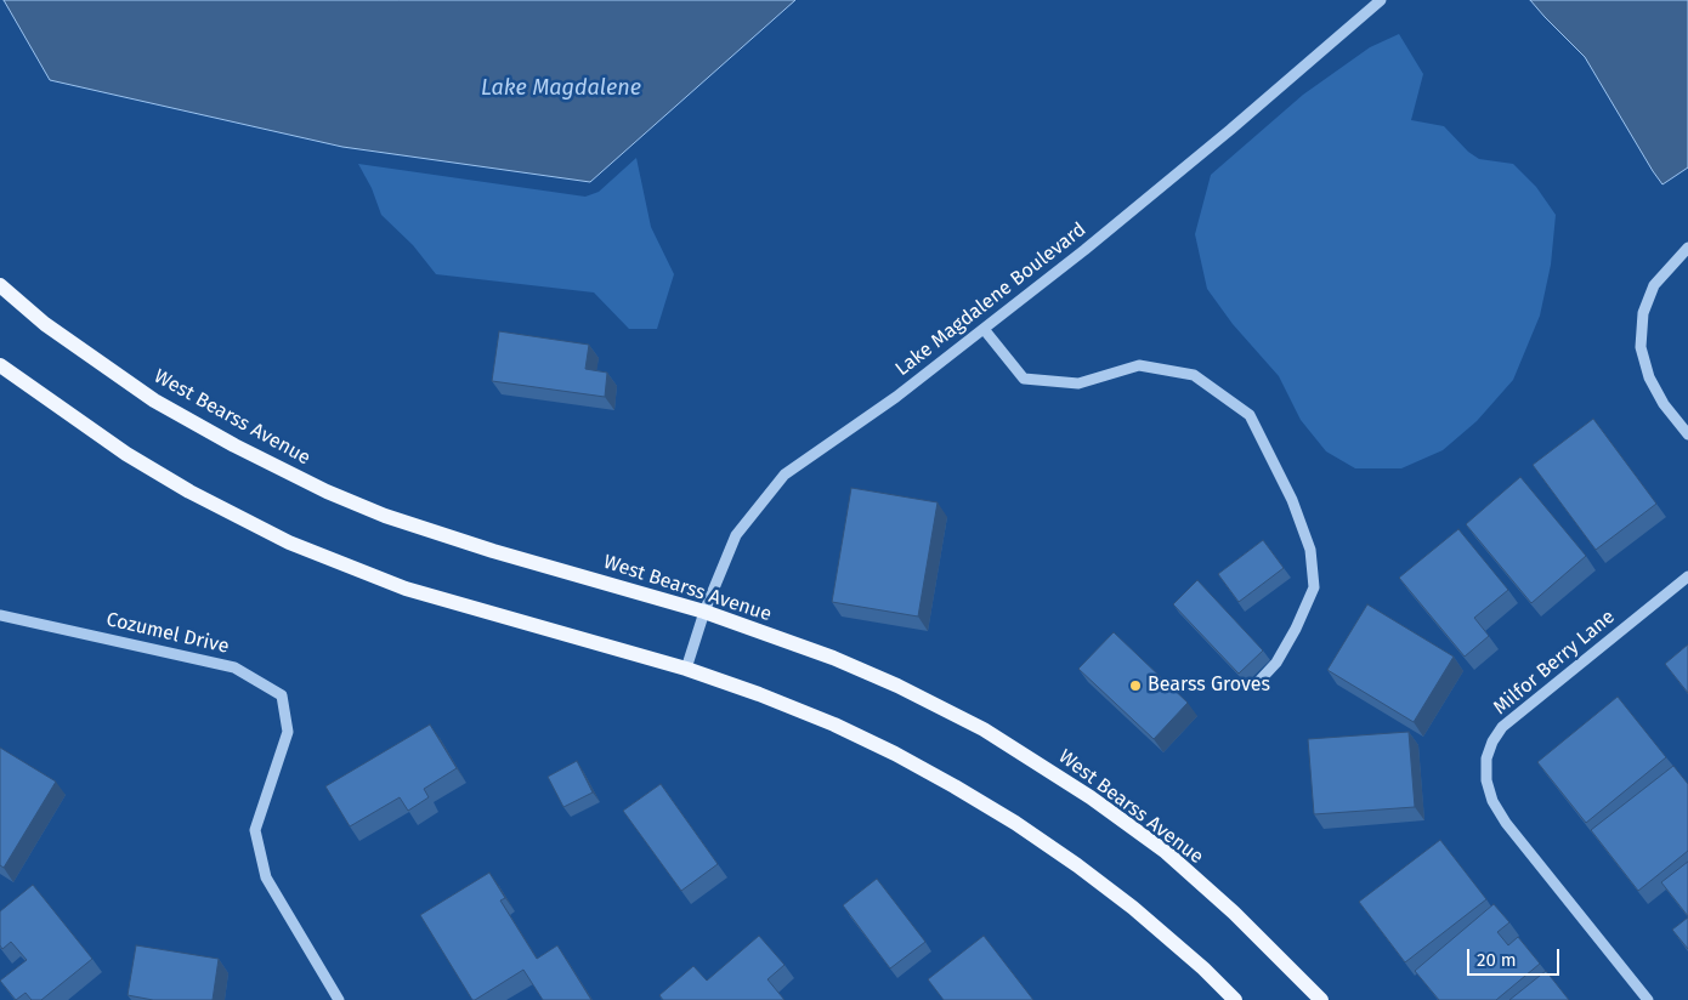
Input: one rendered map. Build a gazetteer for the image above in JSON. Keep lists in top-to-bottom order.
{
  "streets": {
    "main road": ["West Bearss Avenue"],
    "street": ["Lake Magdalene Boulevard", "Cozumel Drive", "Milfor Berry Lane"]
  },
  "crossings": [
    ["Lake Magdalene Boulevard", "West Bearss Avenue"]
  ],
  "water": ["Lake Magdalene"],
  "places": ["Bearss Groves"],
  "scale_bar": "20 m"
}
